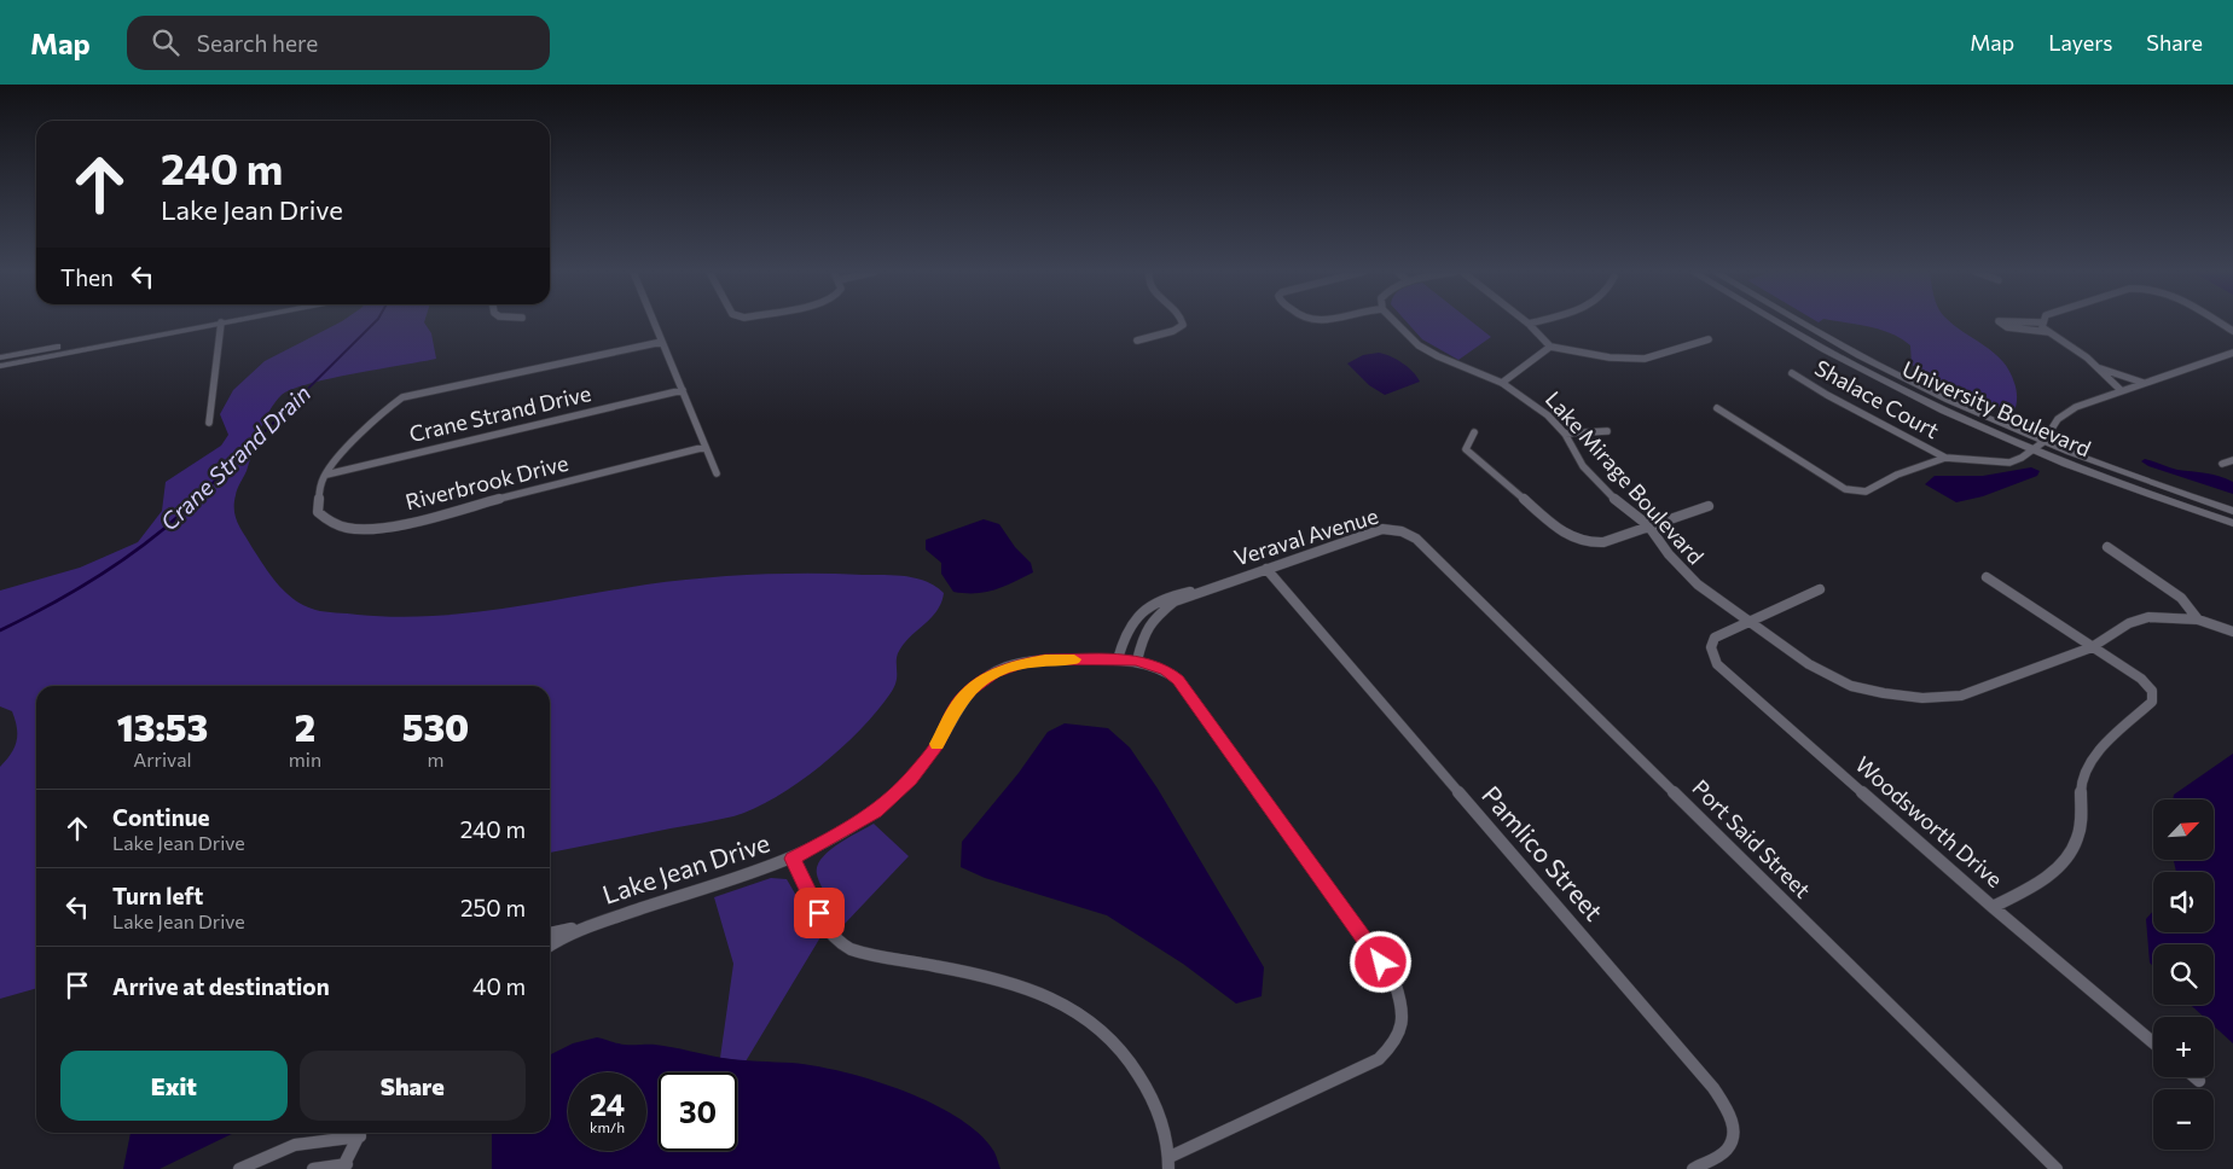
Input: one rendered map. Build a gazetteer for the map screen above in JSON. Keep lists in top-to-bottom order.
{
  "streets": {
    "main road": ["University Boulevard"],
    "street": [
      "Shalace Court",
      "Crane Strand Drive",
      "Lake Mirage Boulevard",
      "Riverbrook Drive",
      "Veraval Avenue",
      "Woodsworth Drive",
      "Port Said Street",
      "Pamlico Street",
      "Lake Jean Drive"
    ]
  },
  "crossings": [
    ["Crane Strand Drive", "Riverbrook Drive"],
    ["Lake Mirage Boulevard", "Woodsworth Drive"],
    ["Veraval Avenue", "Port Said Street"],
    ["Veraval Avenue", "Pamlico Street"],
    ["Veraval Avenue", "Lake Jean Drive"]
  ],
  "water": ["Crane Strand Drain"],
  "north": "top right",
  "page": {
    "header": "Map",
    "search": "Search here",
    "nav": ["Map", "Layers", "Share"],
    "turn": ["240 m", "Lake Jean Drive"],
    "then": "Then",
    "eta": [
      "13:53",
      "Arrival",
      "2",
      "min",
      "530",
      "m"
    ],
    "list": [
      {
        "name": "Continue",
        "note": "Lake Jean Drive",
        "value": "240 m"
      },
      {
        "name": "Turn left",
        "note": "Lake Jean Drive",
        "value": "250 m"
      },
      {
        "name": "Arrive at destination",
        "value": "40 m"
      }
    ],
    "map_buttons": ["+", "−"],
    "buttons": ["Exit", "Share"],
    "speed": "24 km/h",
    "limit": "30"
  }
}
